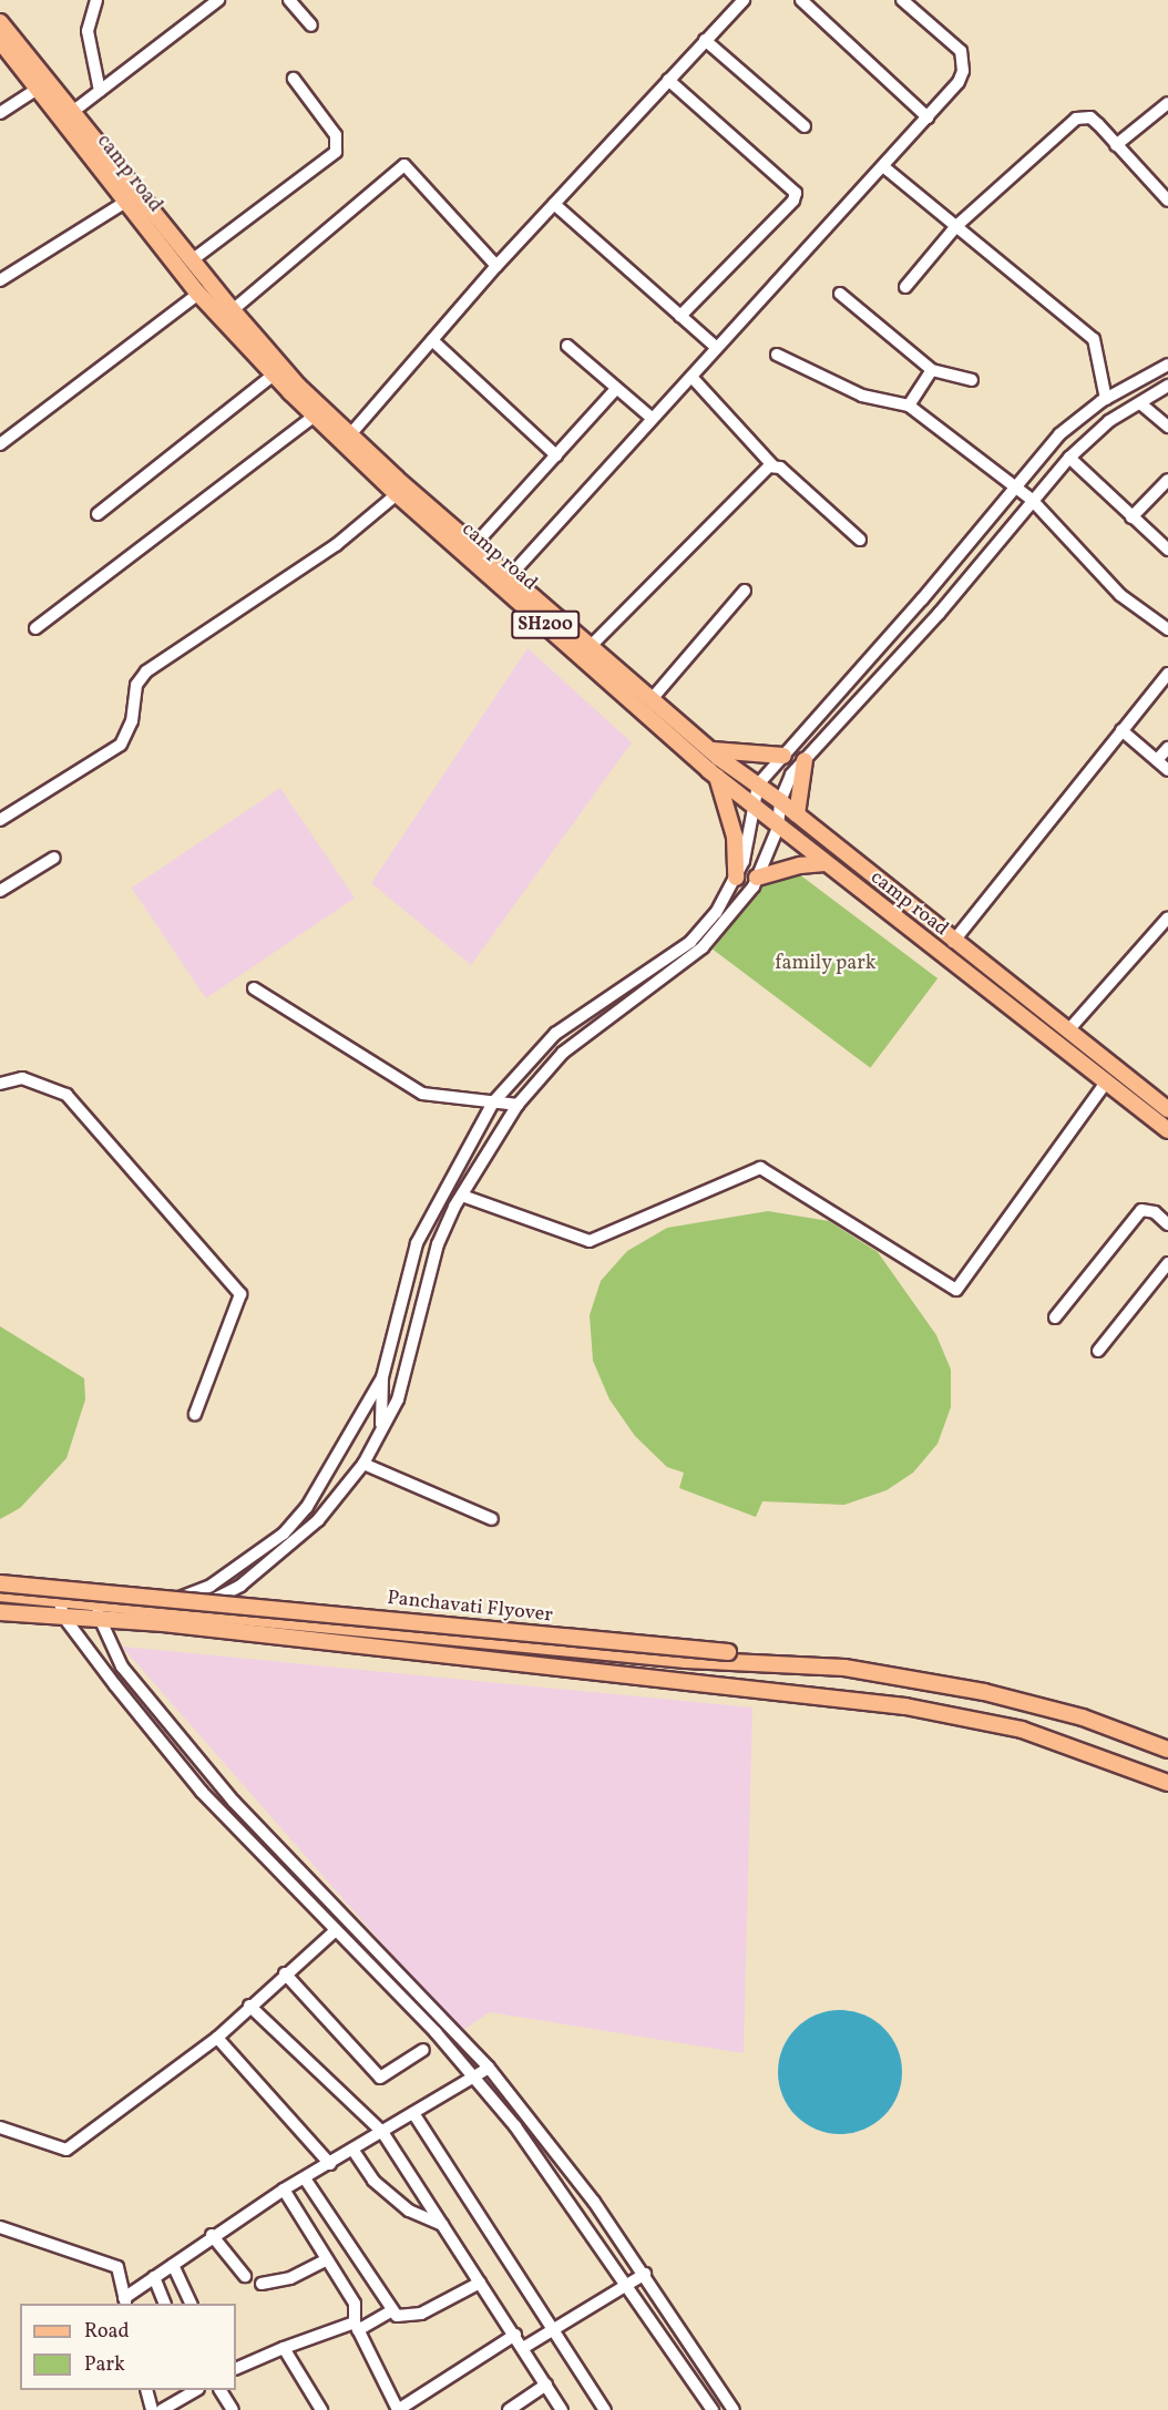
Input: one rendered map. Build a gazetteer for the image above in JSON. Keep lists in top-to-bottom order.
{
  "streets": {
    "main road": ["camp road", "SH200", "Panchavati Flyover"]
  },
  "parks": ["family park"],
  "legend": ["Road", "Park"]
}
